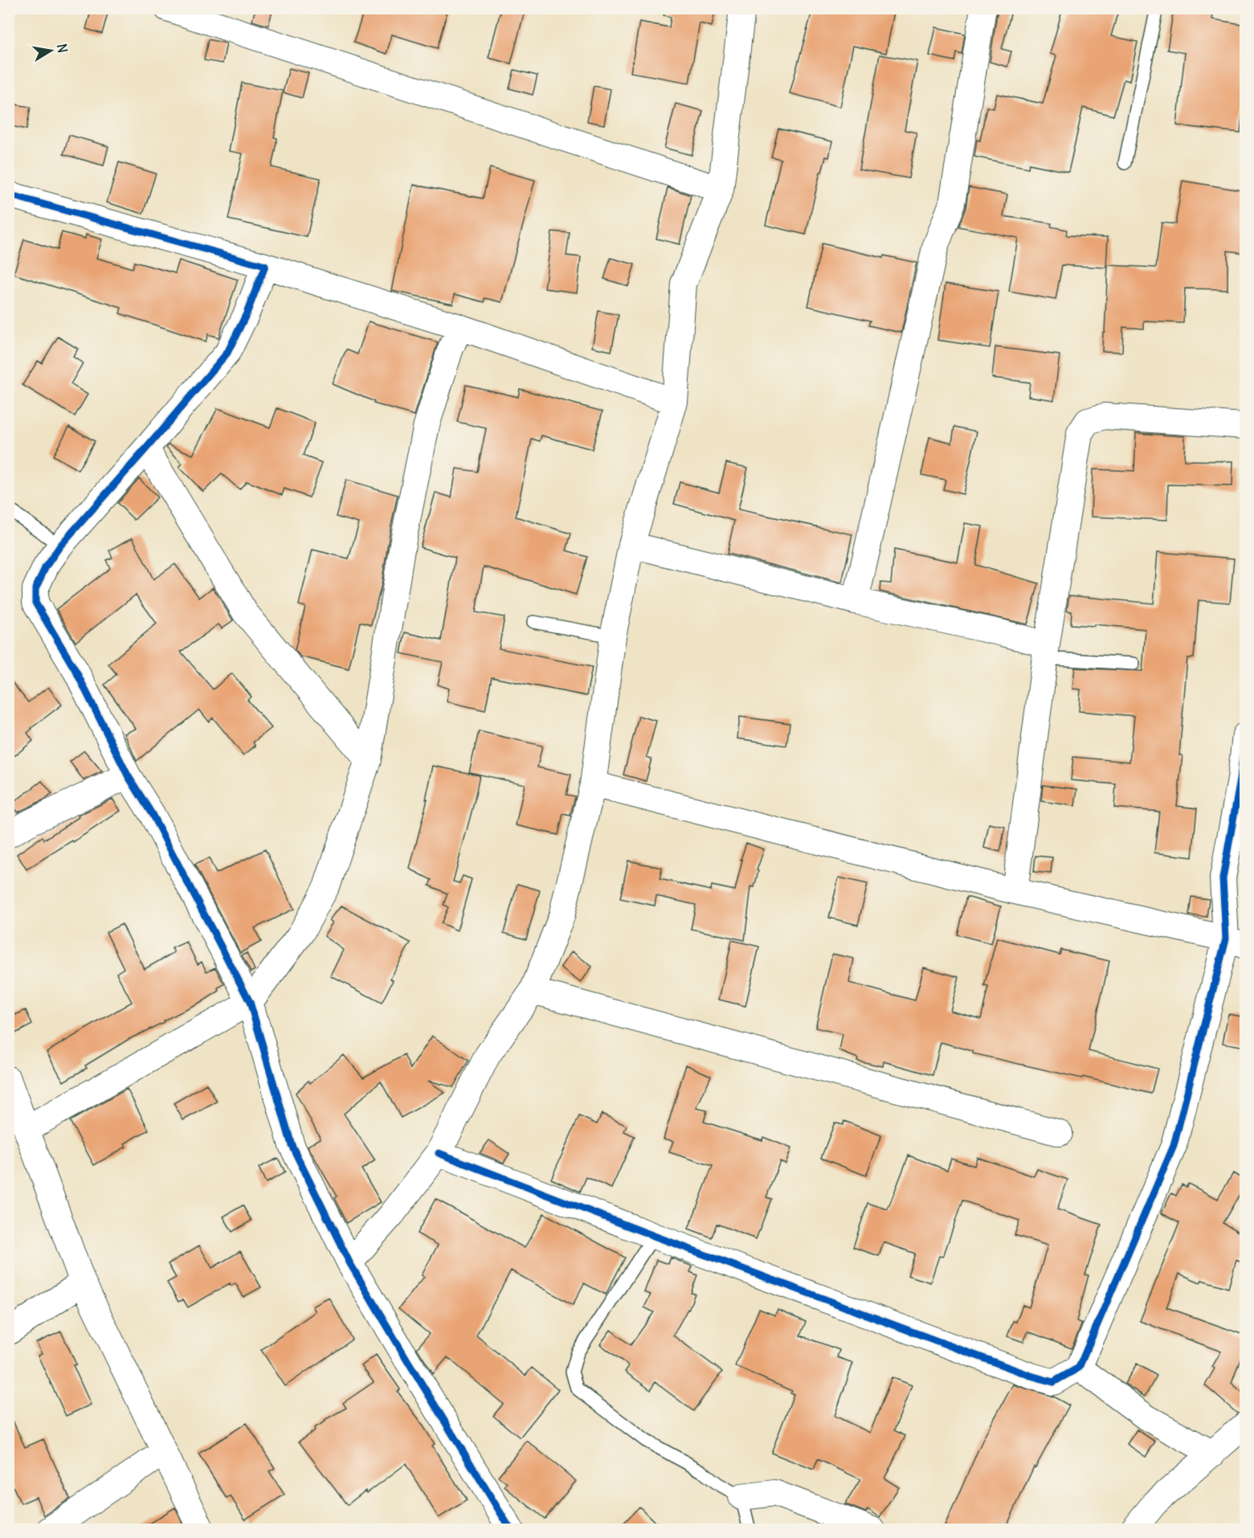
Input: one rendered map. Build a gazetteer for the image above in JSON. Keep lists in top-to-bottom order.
{
  "north": "right"
}
